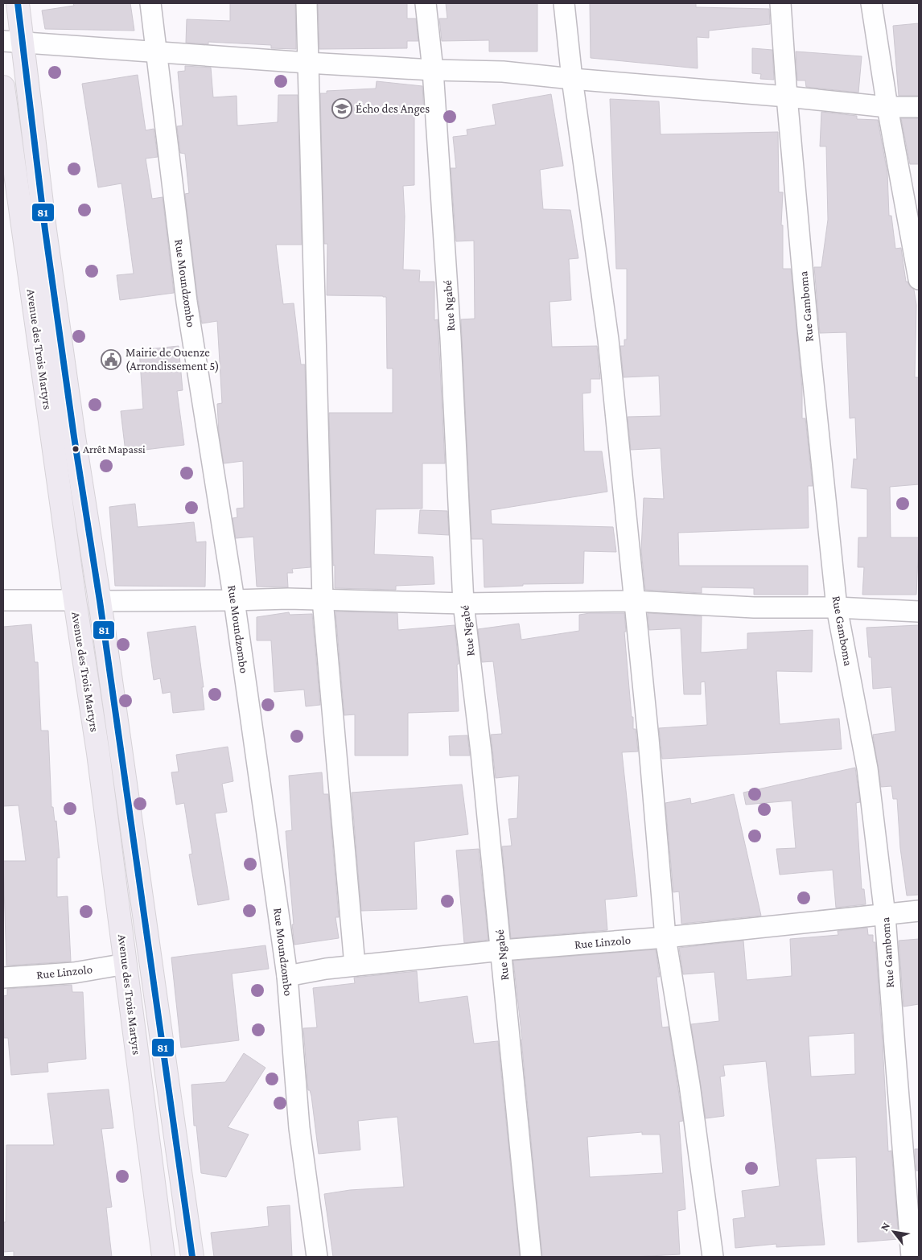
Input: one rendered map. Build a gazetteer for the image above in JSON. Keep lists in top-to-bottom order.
{
  "streets": {
    "main road": ["Avenue des Trois Martyrs"],
    "street": [
      "Rue Moundzombo",
      "Rue Ngabé",
      "Rue Gamboma",
      "Rue Linzolo"
    ]
  },
  "crossings": [
    ["Rue Moundzombo", "Rue Linzolo"],
    ["Rue Ngabé", "Rue Linzolo"],
    ["Rue Gamboma", "Rue Linzolo"],
    ["Avenue des Trois Martyrs", "Rue Linzolo"]
  ],
  "places": {
    "school or university": ["Écho des Anges"],
    "public building": ["Mairie de Ouenze (Arrondissement 5)"],
    "other": ["Arrêt Mapassi"]
  },
  "lines": ["transit line 81"],
  "north": "top left"
}
